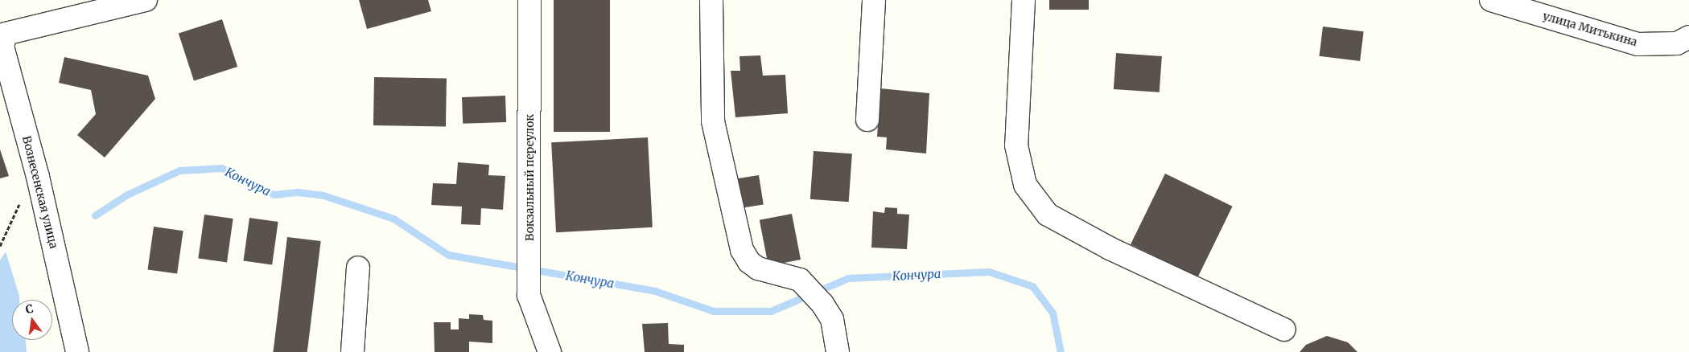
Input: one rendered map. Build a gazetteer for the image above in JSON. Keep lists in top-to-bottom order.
{
  "streets": {
    "street": ["улица Митькина", "Вокзальный переулок", "Вознесенская улица"]
  },
  "water": ["Кончура"],
  "north": "top"
}
